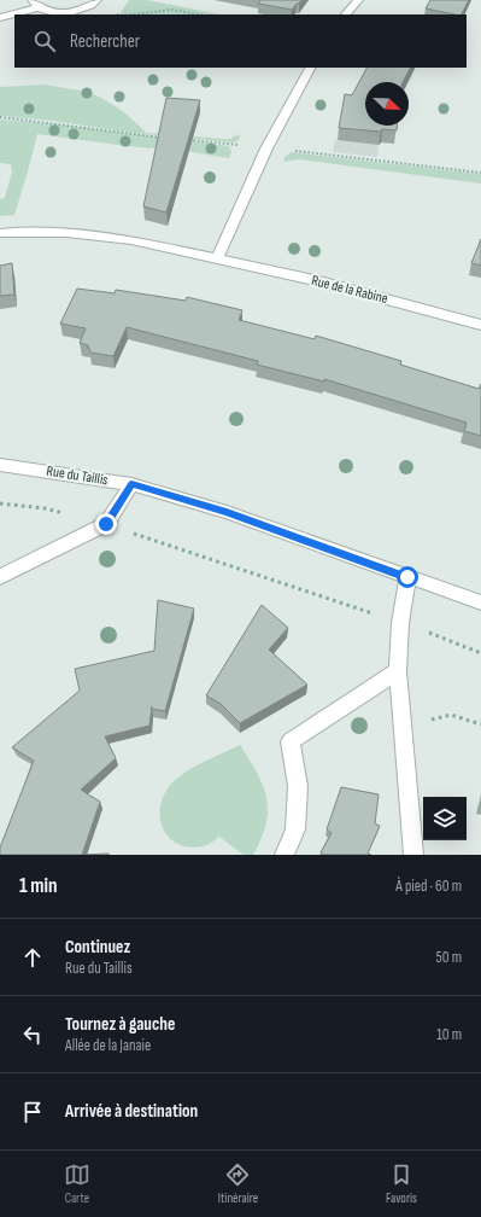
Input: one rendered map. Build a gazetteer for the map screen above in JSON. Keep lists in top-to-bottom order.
{
  "streets": {
    "street": ["Rue de la Rabine", "Rue du Taillis"]
  },
  "north": "bottom right",
  "page": {
    "search": "Rechercher",
    "heading": ["1 min", "À pied · 60 m"],
    "list": [
      ["Continuez", "Rue du Taillis", "50 m"],
      ["Tournez à gauche", "Allée de la Janaie", "10 m"],
      "Arrivée à destination"
    ],
    "nav": ["Carte", "Itinéraire", "Favoris"]
  }
}
